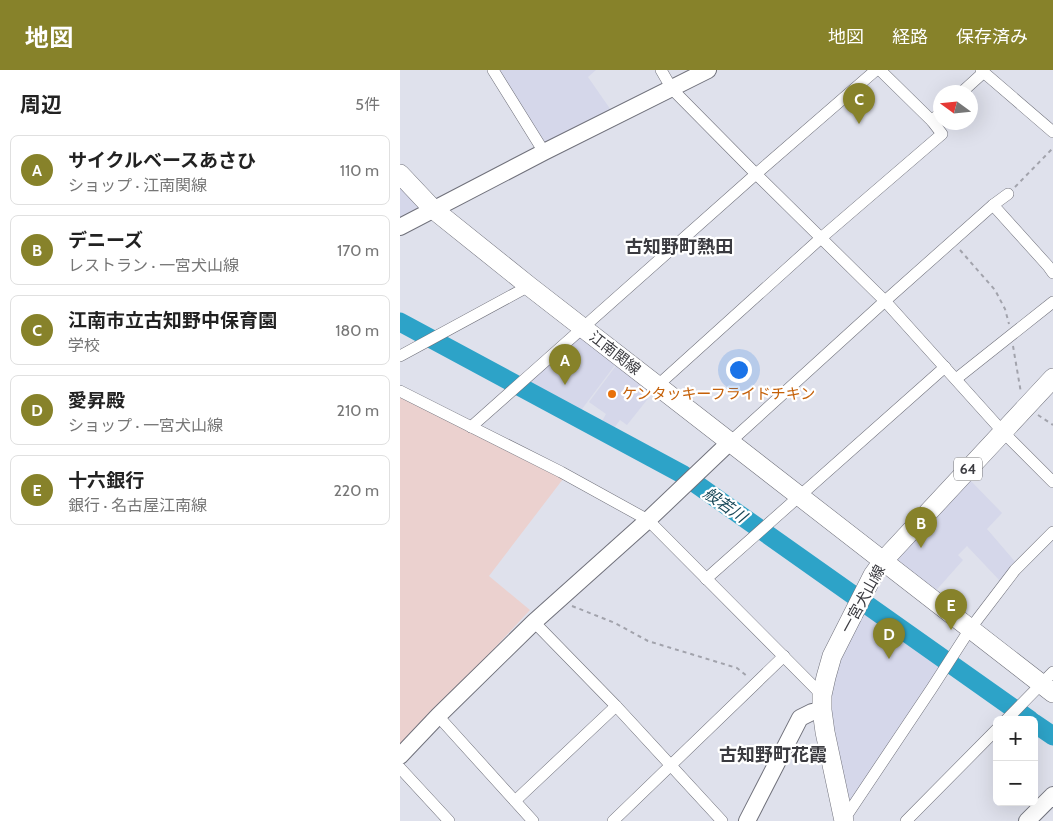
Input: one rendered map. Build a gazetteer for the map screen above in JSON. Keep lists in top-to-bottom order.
{
  "streets": {
    "main road": ["江南関線", "64", "一宮犬山線"]
  },
  "crossings": [
    ["江南関線", "一宮犬山線"]
  ],
  "districts": ["古知野町熱田", "古知野町花霞"],
  "water": ["般若川"],
  "places": ["ケンタッキーフライドチキン"],
  "north": "left",
  "page": {
    "header": "地図",
    "nav": ["地図", "経路", "保存済み"],
    "heading": ["周辺", "5件"],
    "pins": [
      "C",
      "A",
      "B",
      "E",
      "D"
    ],
    "list": [
      {
        "mark": "A",
        "name": "サイクルベースあさひ",
        "note": "ショップ · 江南関線",
        "value": "110 m"
      },
      {
        "mark": "B",
        "name": "デニーズ",
        "note": "レストラン · 一宮犬山線",
        "value": "170 m"
      },
      {
        "mark": "C",
        "name": "江南市立古知野中保育園",
        "note": "学校",
        "value": "180 m"
      },
      {
        "mark": "D",
        "name": "愛昇殿",
        "note": "ショップ · 一宮犬山線",
        "value": "210 m"
      },
      {
        "mark": "E",
        "name": "十六銀行",
        "note": "銀行 · 名古屋江南線",
        "value": "220 m"
      }
    ],
    "map_buttons": ["+", "−"]
  }
}
